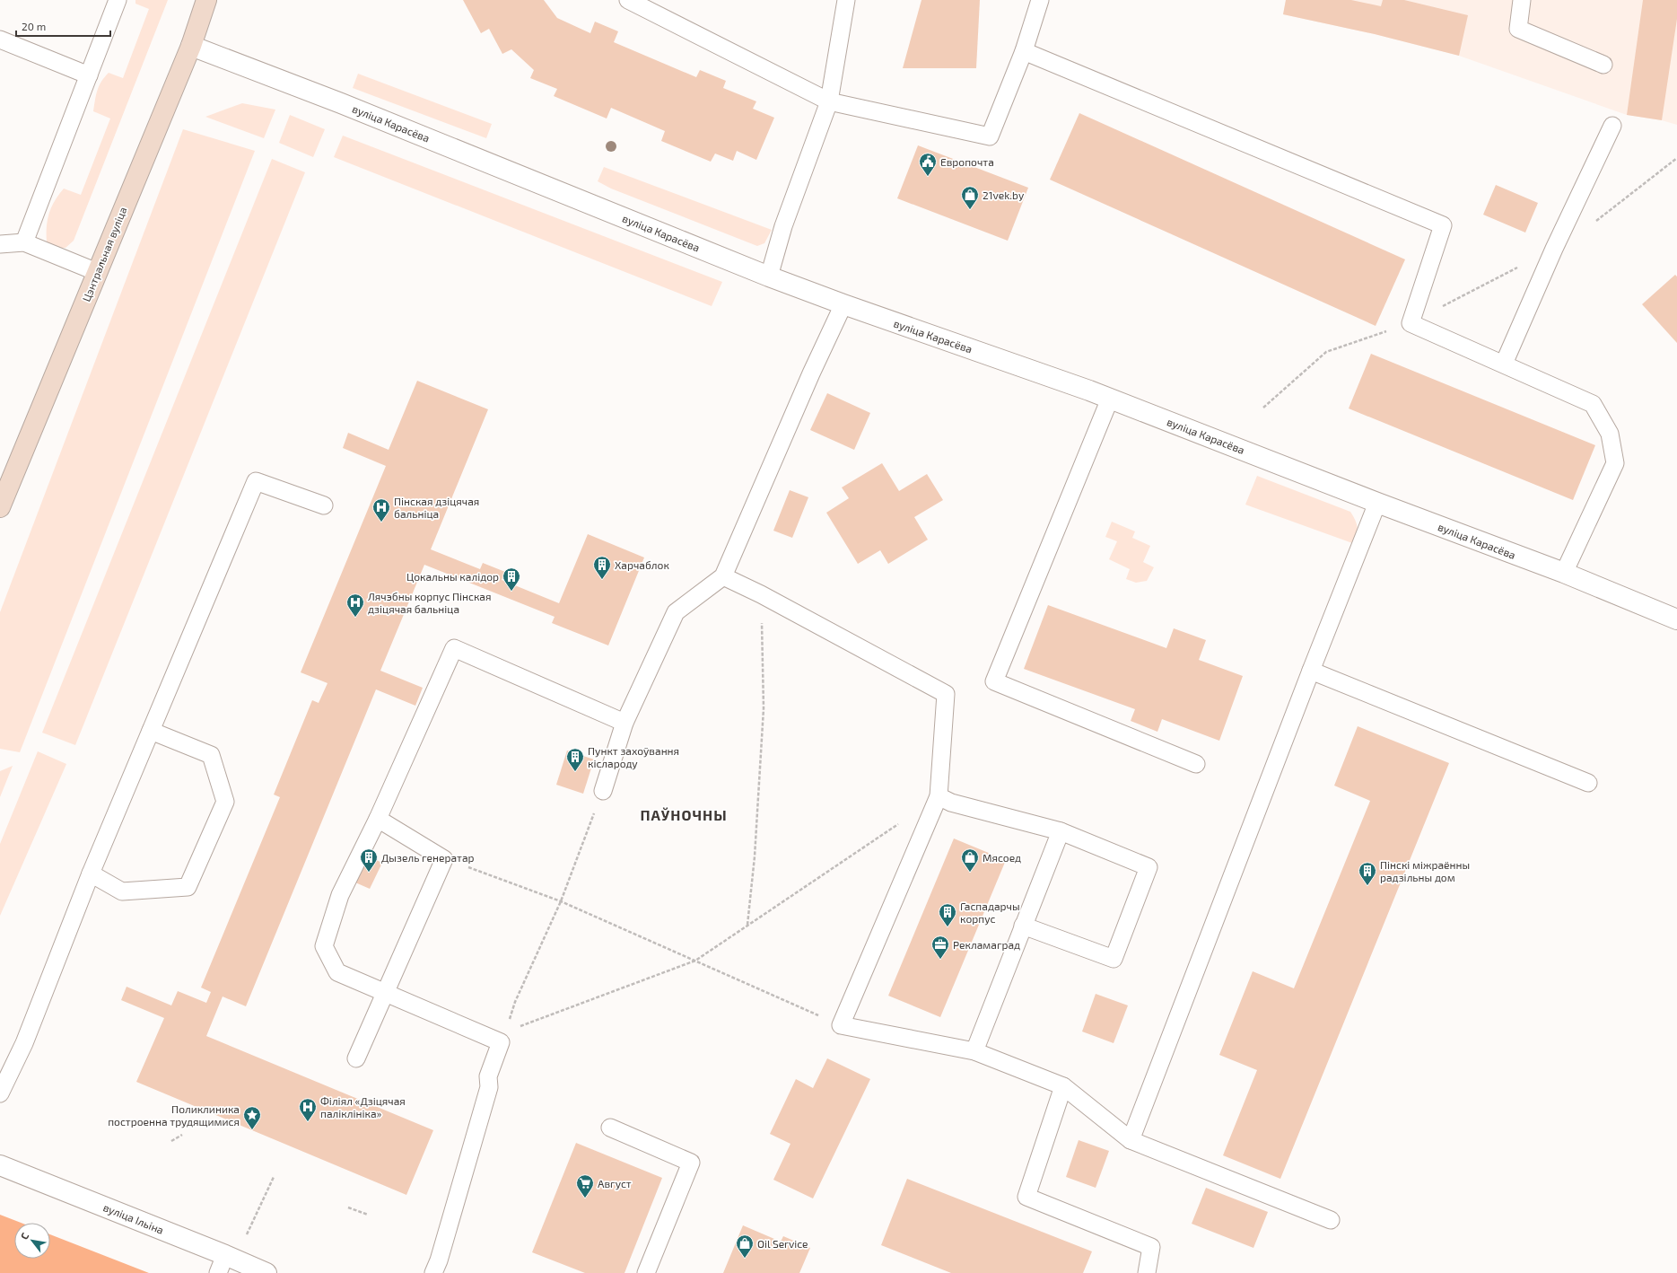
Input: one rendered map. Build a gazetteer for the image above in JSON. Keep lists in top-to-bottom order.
{
  "streets": {
    "main road": ["Цэнтральная вуліца"],
    "street": ["вуліца Карасёва", "вуліца Ільіна"]
  },
  "crossings": [
    ["вуліца Карасёва", "Цэнтральная вуліца"]
  ],
  "districts": ["ПАЎНОЧНЫ"],
  "places": {
    "public building": ["Европочта"],
    "shop": ["21vek.by", "Мясоед", "Oil Service"],
    "hospital": ["Пінская дзіцячая бальніца", "Лячэбны корпус Пінская дзіцячая бальніца", "Філіял «Дзіцячая паліклініка»"],
    "building": [
      "Харчаблок",
      "Цокальны калідор",
      "Пункт захоўвання кіслароду",
      "Дызель генератар",
      "Пінскі міжраённы радзільны дом",
      "Гаспадарчы корпус"
    ],
    "office": ["Рекламаград"],
    "place": ["Поликлиника построенна трудящимися"],
    "supermarket": ["Август"]
  },
  "scale_bar": "20 m",
  "north": "top left"
}
